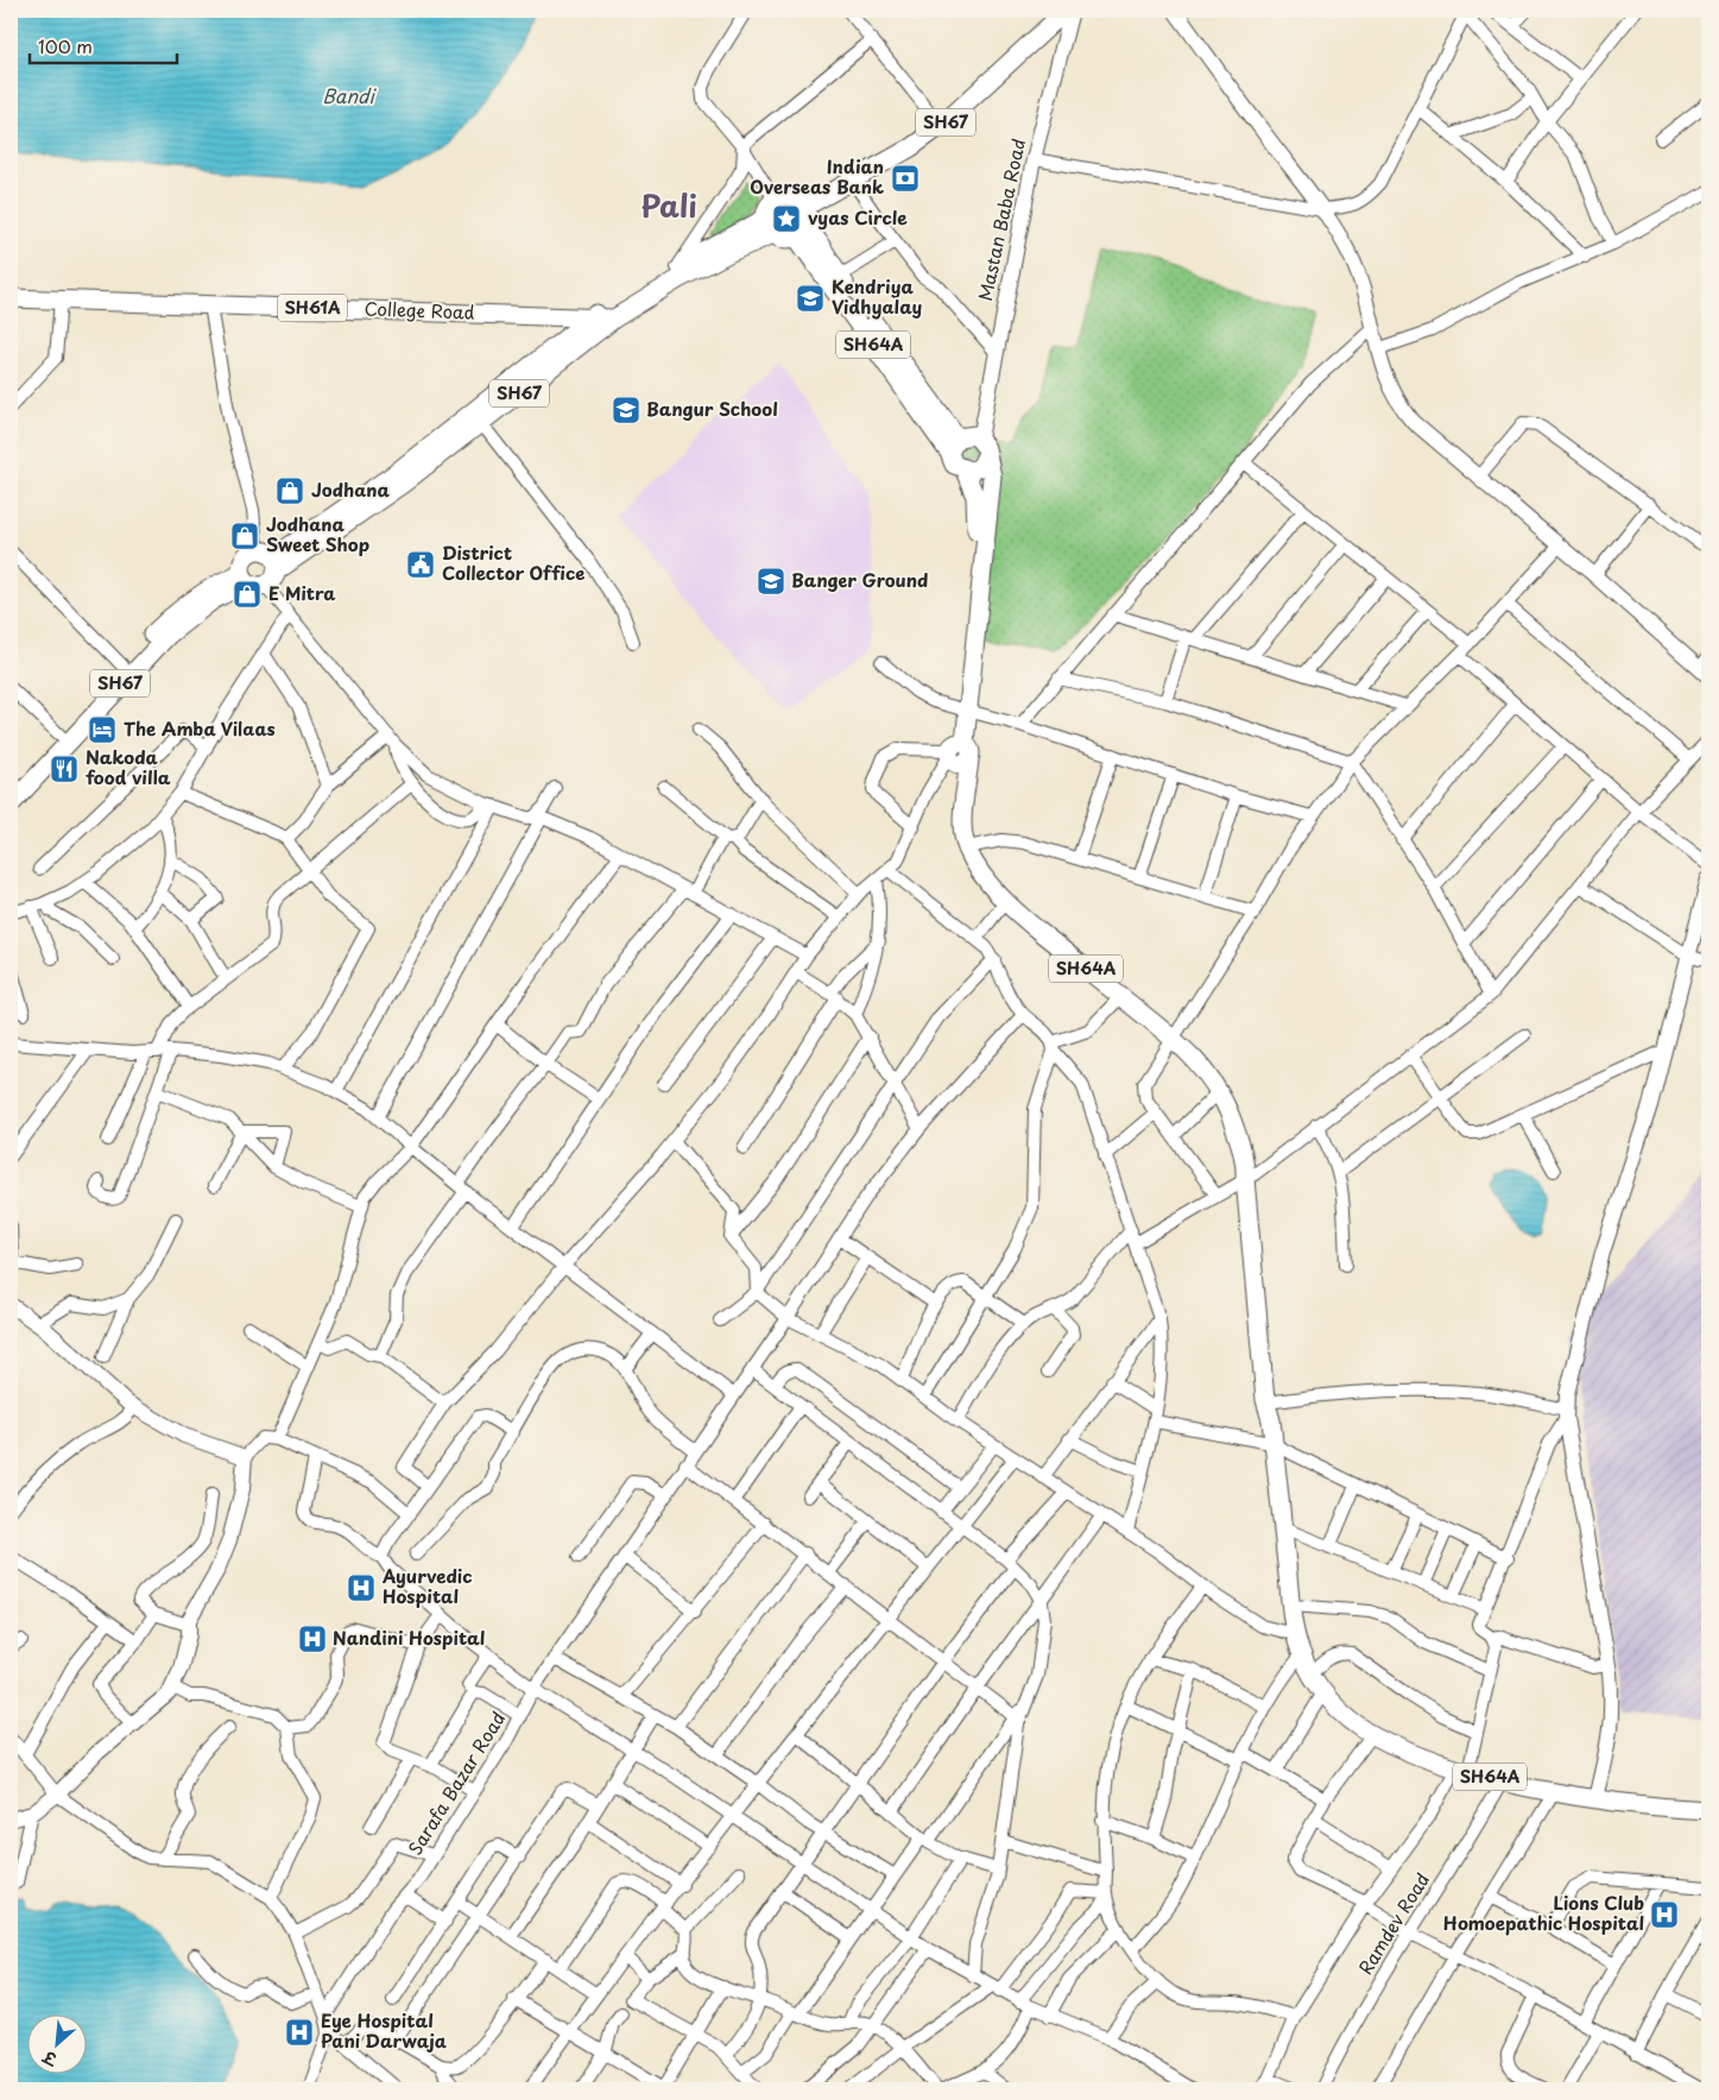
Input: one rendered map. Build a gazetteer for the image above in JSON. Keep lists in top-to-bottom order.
{
  "streets": {
    "main road": [
      "SH67",
      "SH61A",
      "College Road",
      "SH64A"
    ],
    "street": ["Mastan Baba Road", "Sarafa Bazar Road", "Ramdev Road"]
  },
  "crossings": [
    ["SH67", "College Road"],
    ["SH67", "SH64A"],
    ["Mastan Baba Road", "SH64A"],
    ["SH64A", "Ramdev Road"]
  ],
  "districts": ["Pali"],
  "water": ["Bandi"],
  "places": {
    "bank": ["Indian Overseas Bank"],
    "place": ["vyas Circle"],
    "school or university": ["Kendriya Vidhyalay", "Bangur School", "Banger Ground"],
    "shop": ["Jodhana", "Jodhana Sweet Shop", "E Mitra"],
    "public building": ["District Collector Office"],
    "hotel": ["The Amba Vilaas"],
    "restaurant": ["Nakoda food villa"],
    "hospital": [
      "Ayurvedic Hospital",
      "Nandini Hospital",
      "Lions Club Homoepathic Hospital",
      "Eye Hospital Pani Darwaja"
    ]
  },
  "scale_bar": "100 m",
  "north": "bottom left"
}
